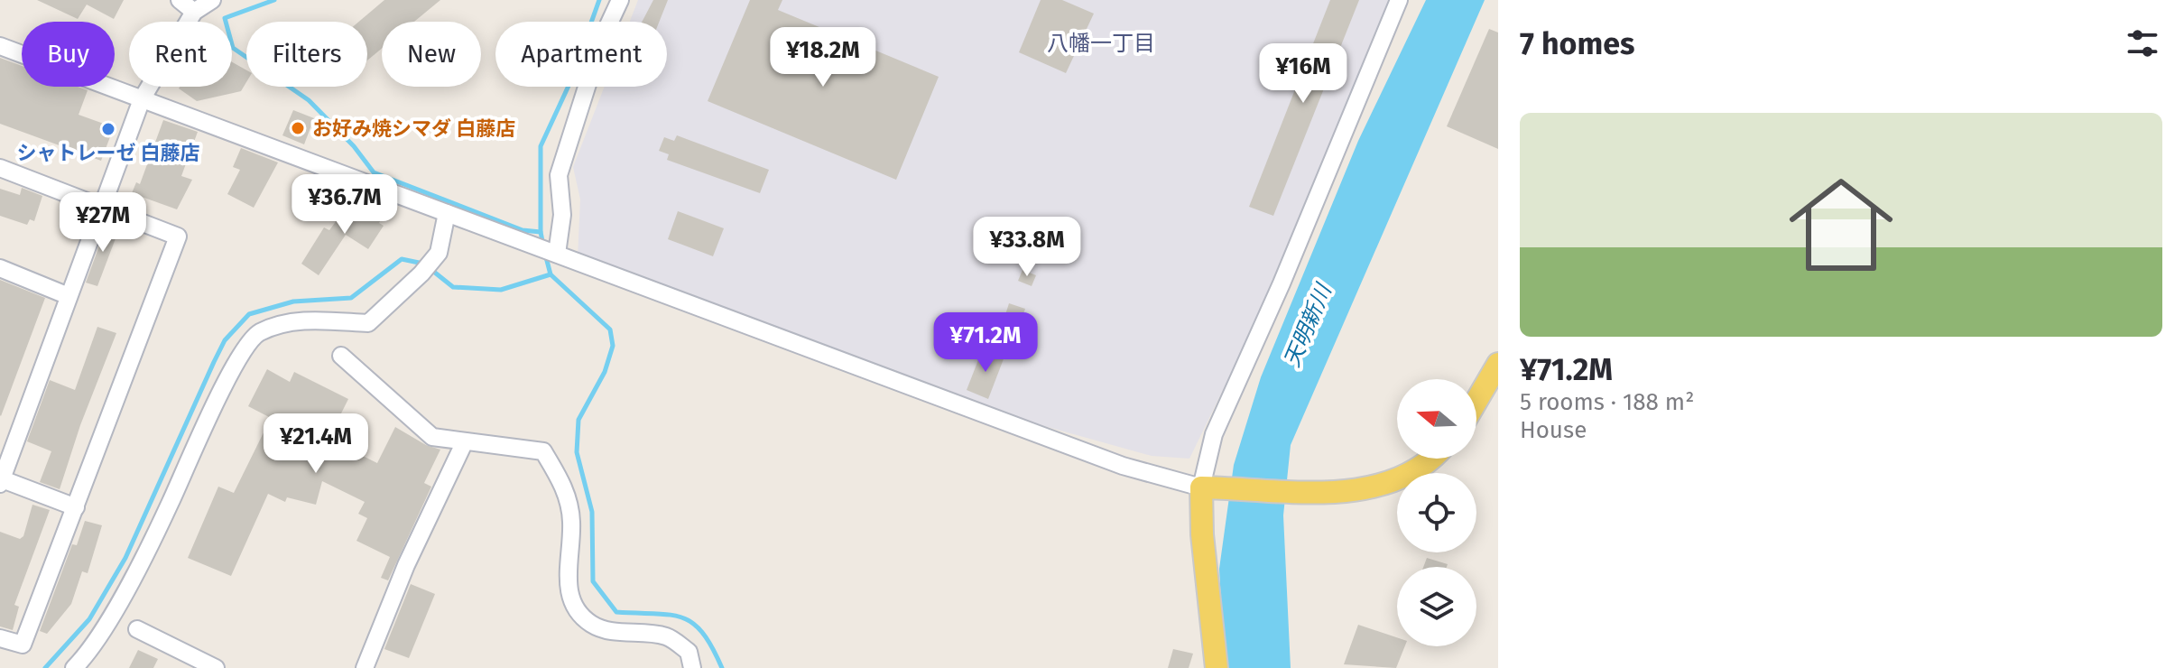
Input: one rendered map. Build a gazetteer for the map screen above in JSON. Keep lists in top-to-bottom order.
{
  "districts": ["八幡一丁目"],
  "water": ["天明新川"],
  "places": ["お好み焼シマダ 白藤店", "シャトレーゼ 白藤店"],
  "north": "left",
  "page": {
    "heading": "7 homes",
    "chip": [
      "Buy",
      "Rent",
      "Filters",
      "New",
      "Apartment"
    ],
    "price": [
      "¥18.2M",
      "¥16M",
      "¥36.7M",
      "¥27M",
      "¥33.8M",
      "¥71.2M",
      "¥21.4M"
    ],
    "list": [
      {
        "name": "¥71.2M",
        "note": "5 rooms · 188 m² · House"
      }
    ]
  }
}
